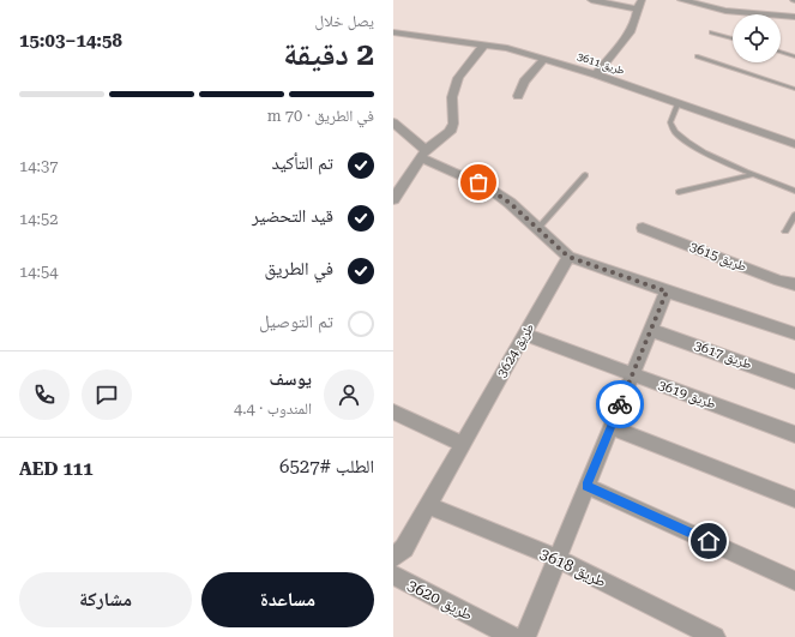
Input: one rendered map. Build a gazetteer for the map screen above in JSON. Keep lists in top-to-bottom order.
{
  "streets": {
    "street": [
      "طريق 3611",
      "طريق 3615",
      "طريق 3624",
      "طريق 3617",
      "طريق 3619",
      "طريق 3618",
      "طريق 3620"
    ]
  },
  "crossings": [
    ["طريق 3624", "طريق 3619"],
    ["طريق 3624", "طريق 3618"]
  ],
  "page": {
    "heading": ["2 دقيقة", "يصل خلال", "14:58–15:03"],
    "panel": [
      "يوسف",
      "المندوب · 4.4",
      "الطلب #6527",
      "AED 111"
    ],
    "bar": "في الطريق · 70 m",
    "list": [
      ["تم التأكيد", "14:37"],
      ["قيد التحضير", "14:52"],
      ["في الطريق", "14:54"],
      "تم التوصيل"
    ],
    "buttons": ["مساعدة", "مشاركة"]
  }
}
